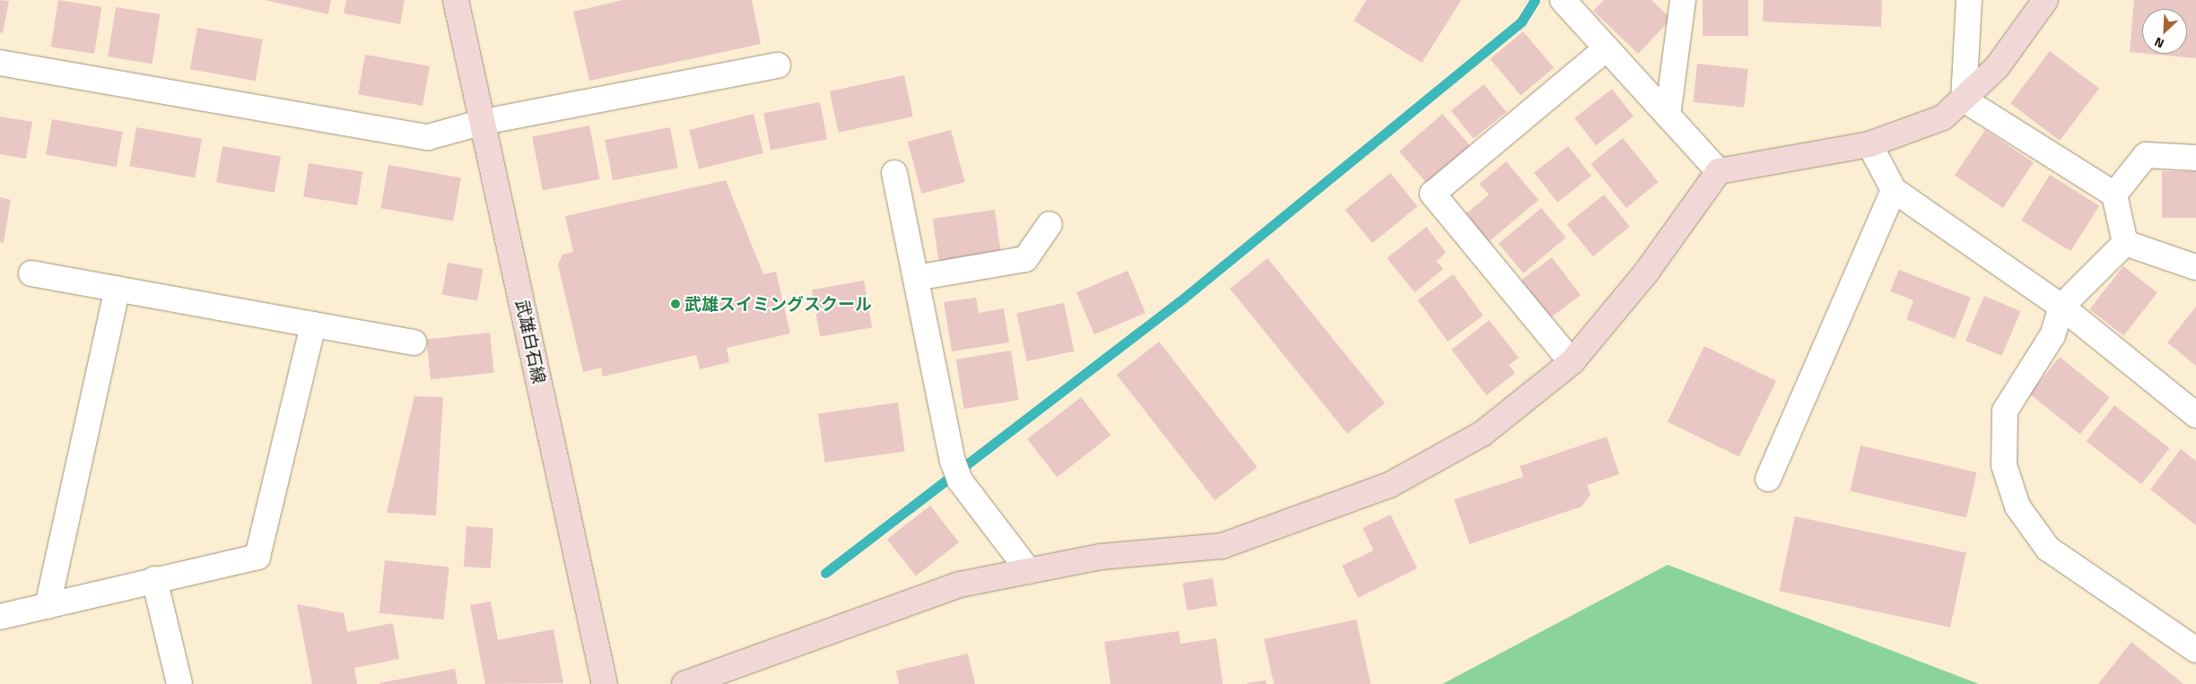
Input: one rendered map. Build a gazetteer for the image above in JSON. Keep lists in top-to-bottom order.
{
  "streets": {
    "street": ["武雄白石線"]
  },
  "places": ["武雄スイミングスクール"],
  "north": "bottom left"
}
